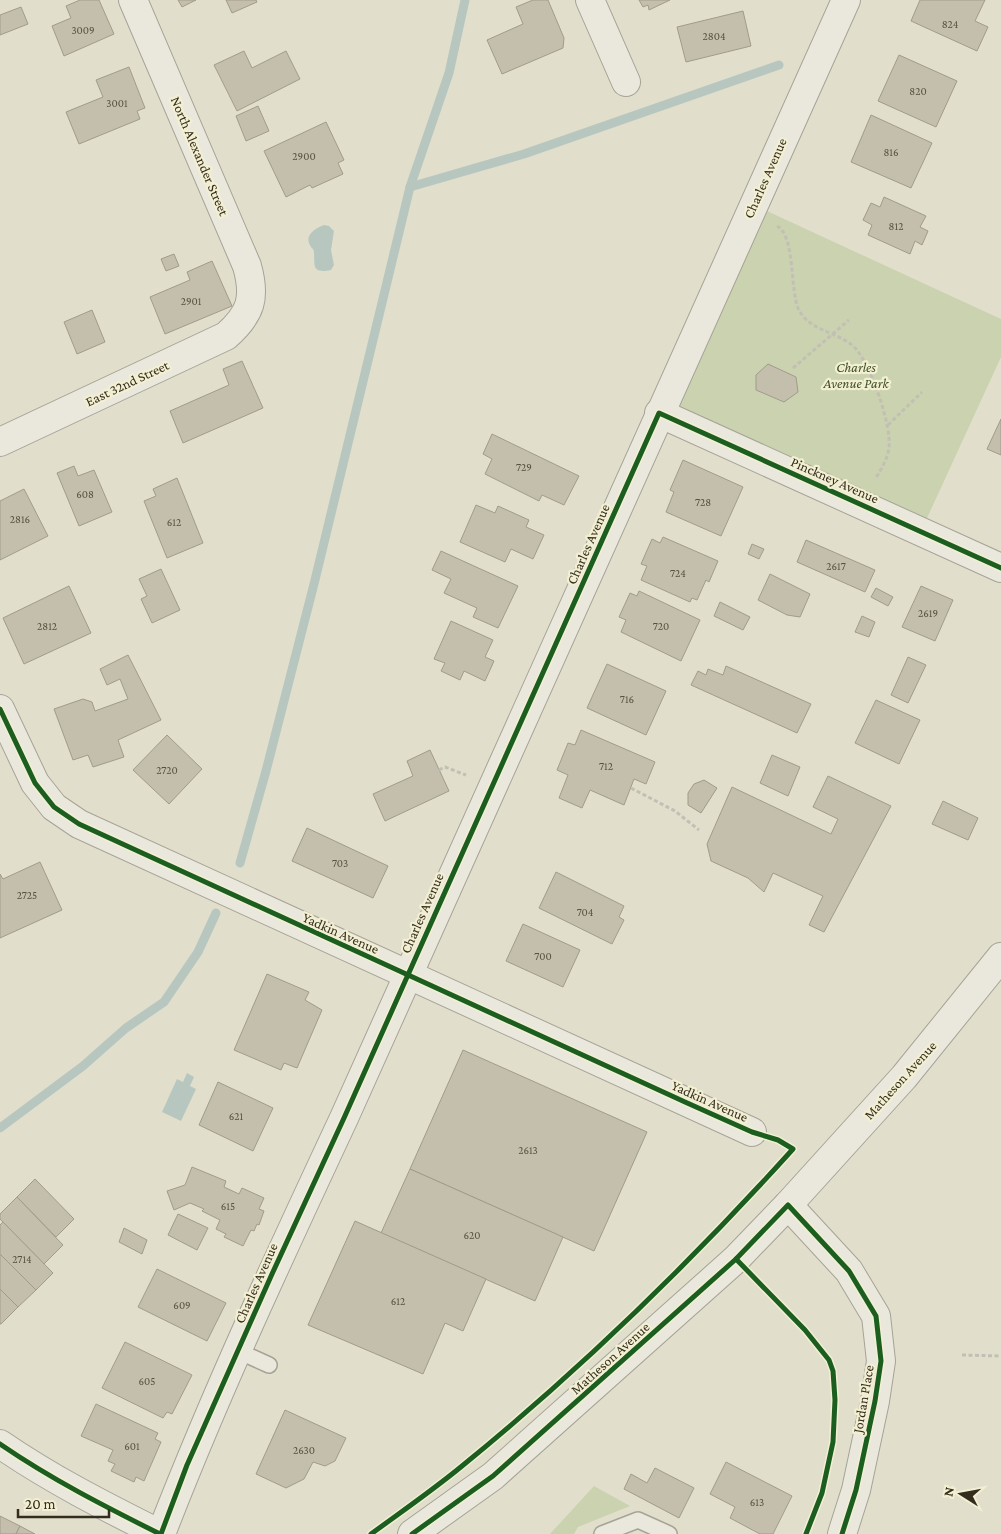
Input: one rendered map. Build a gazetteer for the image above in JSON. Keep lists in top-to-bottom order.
{
  "streets": {
    "street": [
      "North Alexander Street",
      "Charles Avenue",
      "East 32nd Street",
      "Pinckney Avenue",
      "Yadkin Avenue",
      "Matheson Avenue",
      "Jordan Place"
    ]
  },
  "crossings": [
    ["North Alexander Street", "East 32nd Street"],
    ["Charles Avenue", "Pinckney Avenue"],
    ["Charles Avenue", "Yadkin Avenue"],
    ["Matheson Avenue", "Jordan Place"]
  ],
  "parks": ["Charles Avenue Park"],
  "house_numbers": [
    "824",
    "3009",
    "2804",
    "820",
    "3001",
    "816",
    "2900",
    "812",
    "2901",
    "729",
    "608",
    "728",
    "2816",
    "612",
    "2617",
    "724",
    "2619",
    "2812",
    "720",
    "716",
    "712",
    "2720",
    "703",
    "2725",
    "704",
    "700",
    "621",
    "2613",
    "615",
    "620",
    "2714",
    "612",
    "609",
    "605",
    "601",
    "2630",
    "613"
  ],
  "scale_bar": "20 m",
  "north": "left"
}
